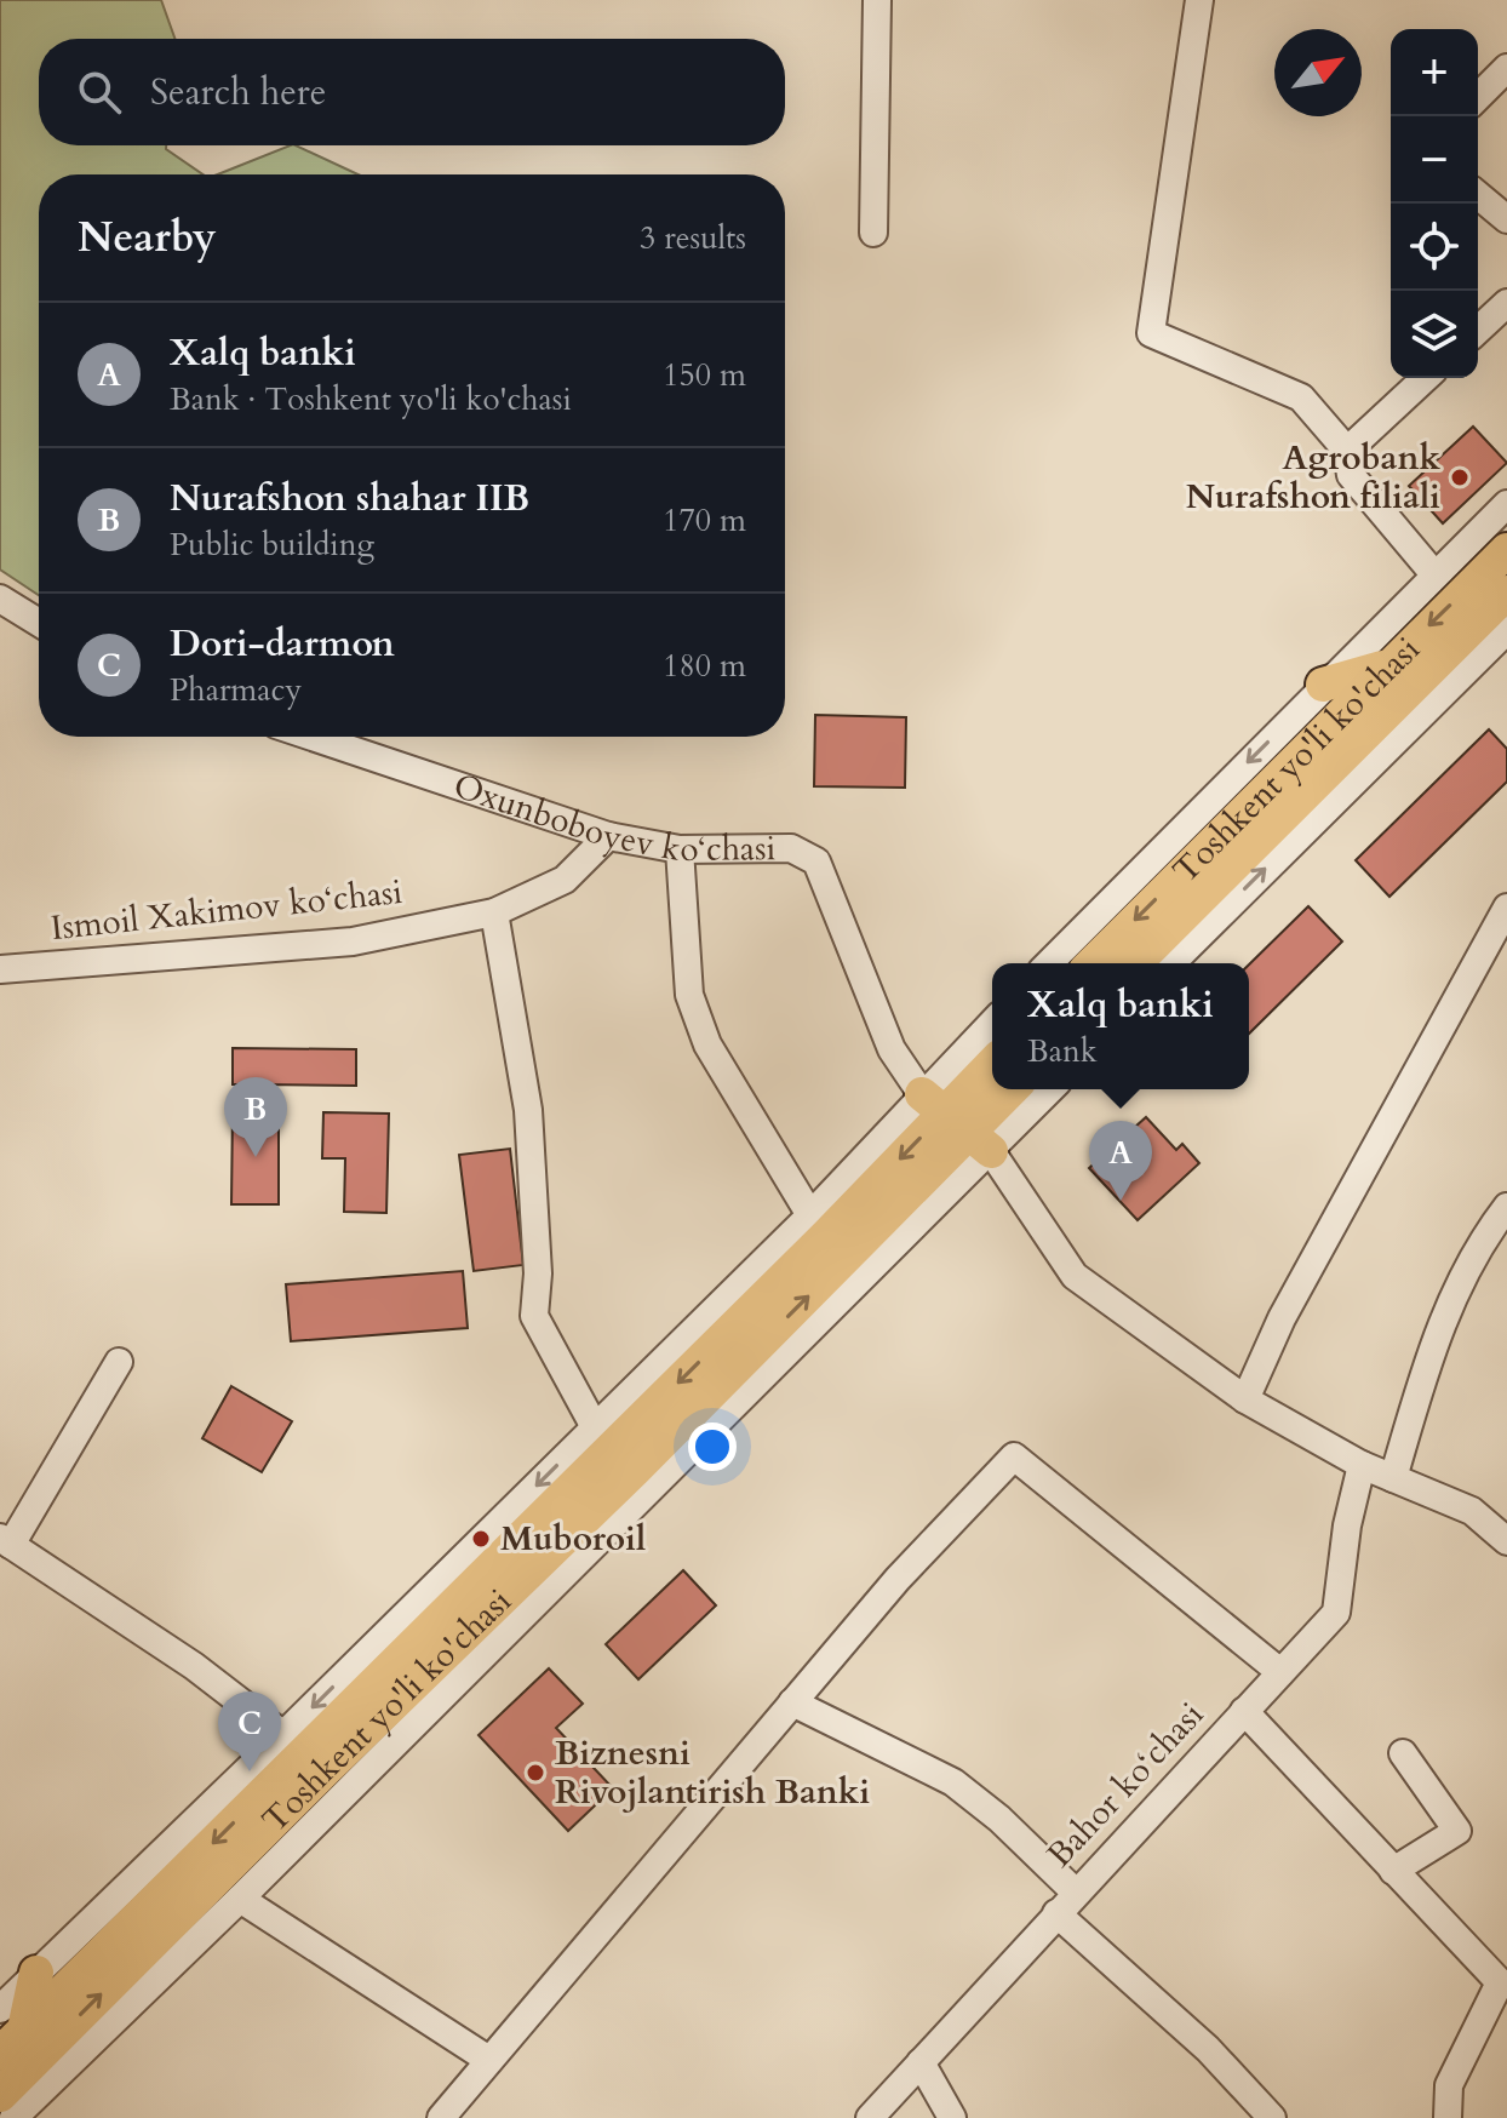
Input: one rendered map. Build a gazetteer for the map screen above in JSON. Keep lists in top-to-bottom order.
{
  "streets": {
    "main road": ["Toshkent yo'li ko'chasi"],
    "street": ["Oxunboboyev ko‘chasi", "Ismoil Xakimov ko‘chasi", "Bahor ko‘chasi"]
  },
  "crossings": [
    ["Toshkent yo'li ko'chasi", "Oxunboboyev ko‘chasi"],
    ["Oxunboboyev ko‘chasi", "Ismoil Xakimov ko‘chasi"],
    ["Oxunboboyev ko‘chasi", "Bahor ko‘chasi"]
  ],
  "places": ["Agrobank Nurafshon filiali", "Muboroil", "Biznesni Rivojlantirish Banki"],
  "north": "top right",
  "page": {
    "map_buttons": ["+", "−"],
    "search": "Search here",
    "heading": ["Nearby", "3 results"],
    "list": [
      {
        "mark": "A",
        "name": "Xalq banki",
        "note": "Bank · Toshkent yo'li ko'chasi",
        "value": "150 m"
      },
      {
        "mark": "B",
        "name": "Nurafshon shahar IIB",
        "note": "Public building",
        "value": "170 m"
      },
      {
        "mark": "C",
        "name": "Dori-darmon",
        "note": "Pharmacy",
        "value": "180 m"
      }
    ],
    "popup": ["Xalq banki", "Bank"],
    "pins": ["B", "A", "C"]
  }
}
